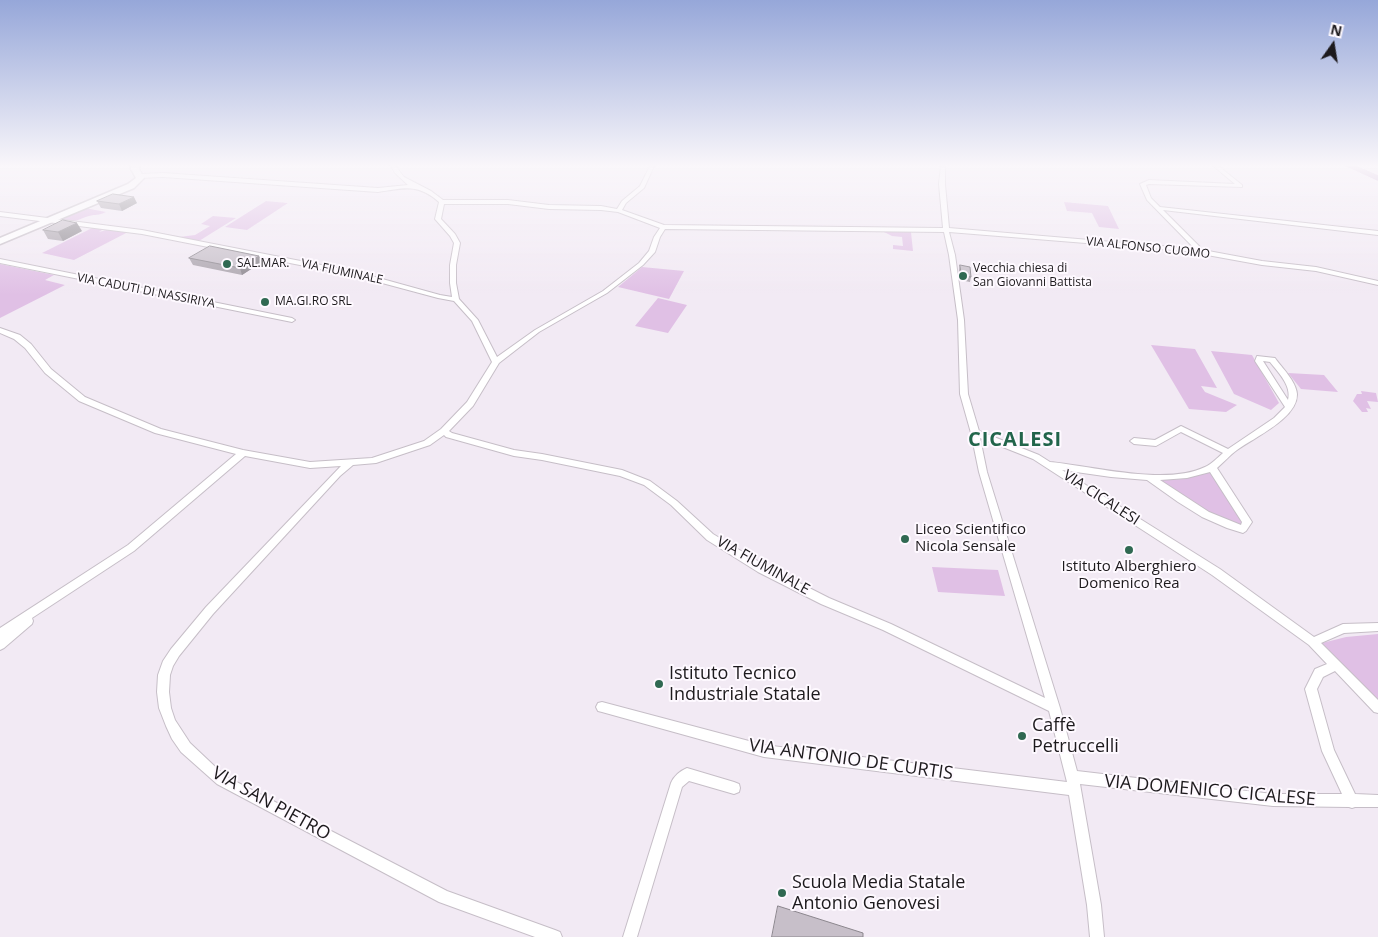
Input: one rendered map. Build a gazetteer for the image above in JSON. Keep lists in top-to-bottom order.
{
  "streets": {
    "street": [
      "VIA ALFONSO CUOMO",
      "VIA FIUMINALE",
      "VIA CADUTI DI NASSIRIYA",
      "VIA CICALESI",
      "VIA ANTONIO DE CURTIS",
      "VIA DOMENICO CICALESE",
      "VIA SAN PIETRO"
    ]
  },
  "crossings": [
    ["VIA ANTONIO DE CURTIS", "VIA DOMENICO CICALESE"]
  ],
  "districts": ["CICALESI"],
  "places": [
    "SAL.MAR.",
    "Vecchia chiesa di San Giovanni Battista",
    "MA.GI.RO SRL",
    "Liceo Scientifico Nicola Sensale",
    "Istituto Alberghiero Domenico Rea",
    "Istituto Tecnico Industriale Statale",
    "Caffè Petruccelli",
    "Scuola Media Statale Antonio Genovesi"
  ],
  "north": "top"
}
